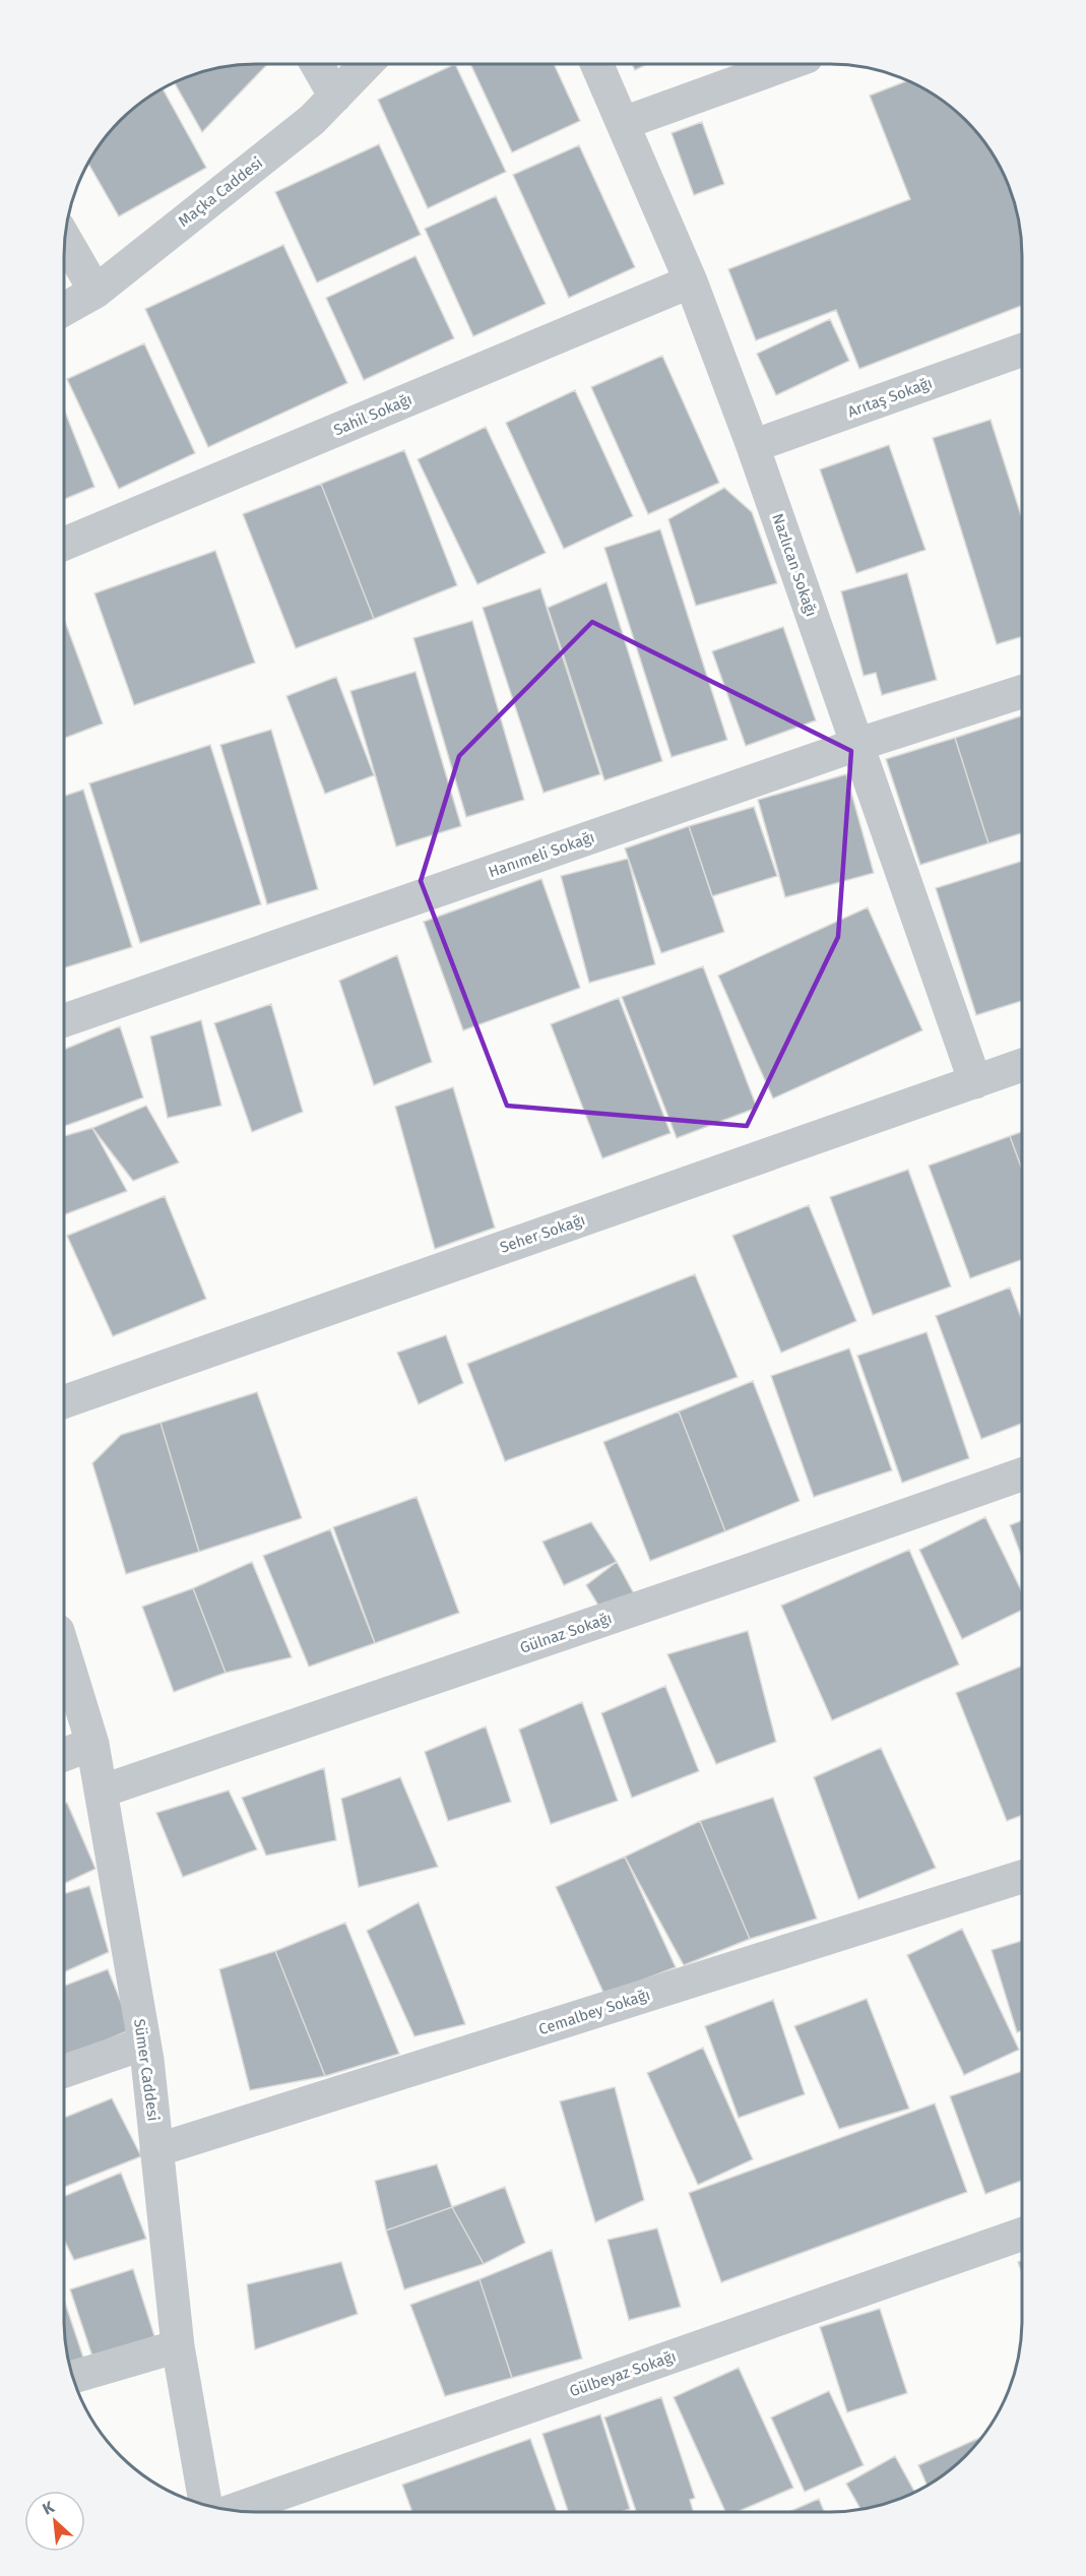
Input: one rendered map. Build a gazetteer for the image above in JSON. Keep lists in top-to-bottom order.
{
  "streets": {
    "street": [
      "Maçka Caddesi",
      "Arıtaş Sokağı",
      "Sahil Sokağı",
      "Nazlıcan Sokağı",
      "Hanımeli Sokağı",
      "Seher Sokağı",
      "Gülnaz Sokağı",
      "Cemalbey Sokağı",
      "Sümer Caddesi",
      "Gülbeyaz Sokağı"
    ]
  },
  "crossings": [
    ["Arıtaş Sokağı", "Nazlıcan Sokağı"],
    ["Sahil Sokağı", "Nazlıcan Sokağı"],
    ["Nazlıcan Sokağı", "Hanımeli Sokağı"],
    ["Nazlıcan Sokağı", "Seher Sokağı"],
    ["Gülnaz Sokağı", "Sümer Caddesi"],
    ["Cemalbey Sokağı", "Sümer Caddesi"]
  ],
  "north": "top left"
}
